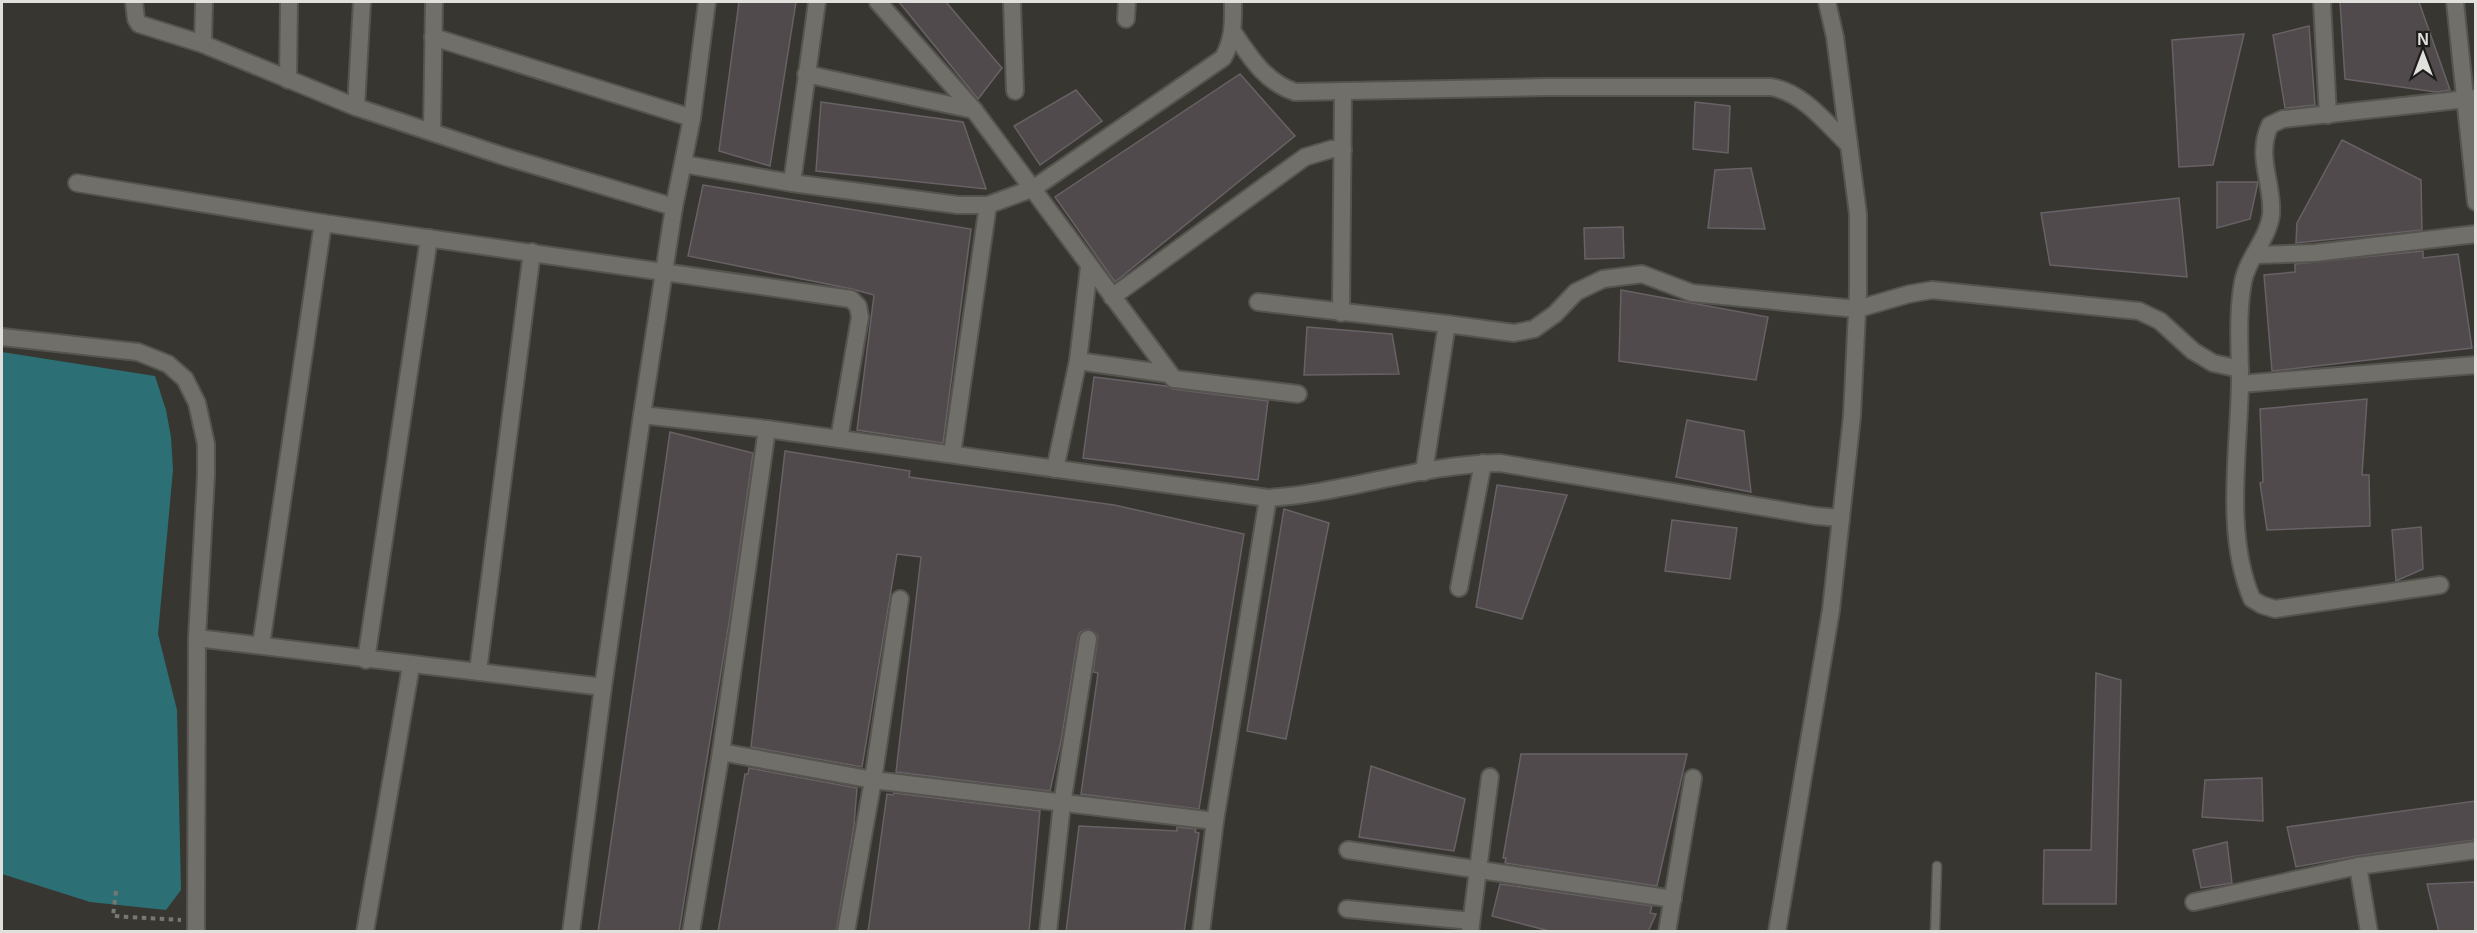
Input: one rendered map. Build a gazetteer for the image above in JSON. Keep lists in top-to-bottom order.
{
  "north": "top"
}
